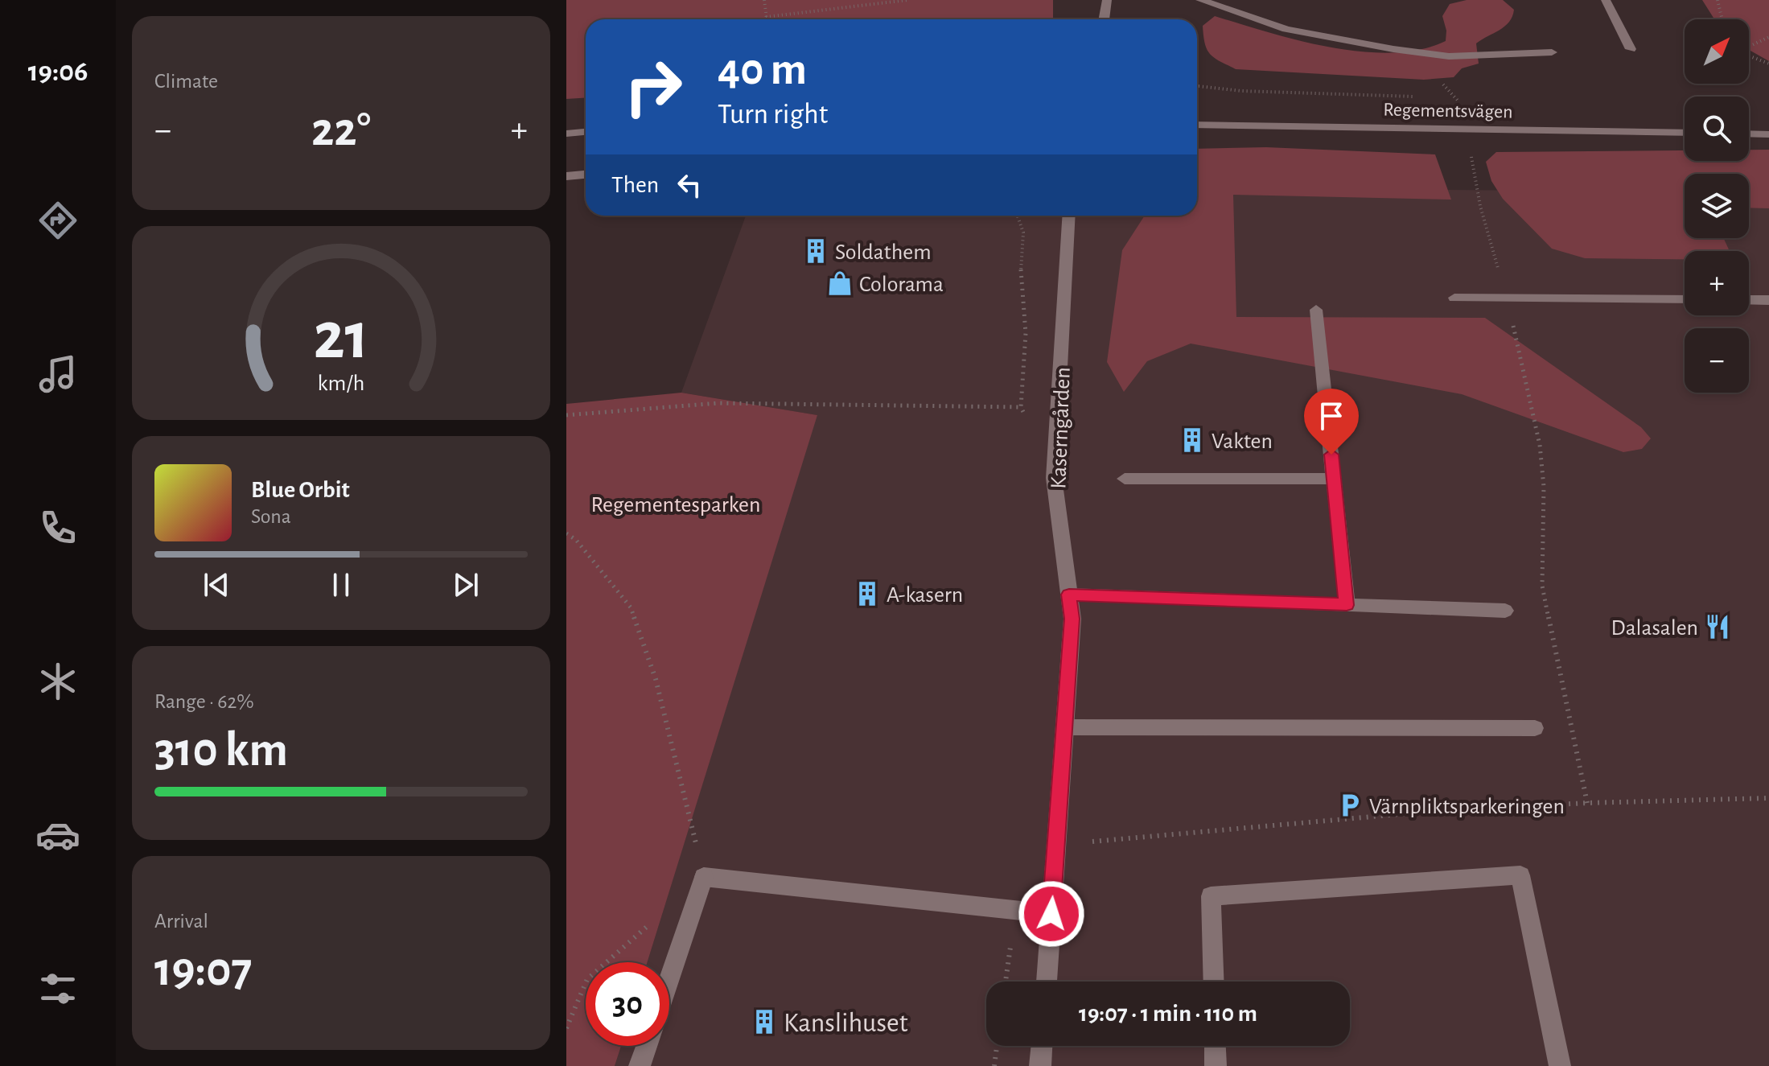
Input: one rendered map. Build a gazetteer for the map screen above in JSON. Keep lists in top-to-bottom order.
{
  "streets": {
    "street": ["Regementsvägen", "Kaserngården"]
  },
  "parks": ["Regementesparken"],
  "places": {
    "building": [
      "Soldathem",
      "Vakten",
      "A-kasern",
      "Kanslihuset"
    ],
    "shop": ["Colorama"],
    "restaurant": ["Dalasalen"],
    "parking": ["Värnpliktsparkeringen"]
  },
  "north": "top right",
  "page": {
    "tabs": "19:06",
    "tile": [
      "Climate",
      ["Range · 62%", "310 km"],
      ["Arrival", "19:07"]
    ],
    "map_buttons": ["+", "−"],
    "turn": ["40 m", "Turn right"],
    "heat": ["−", "22°", "+"],
    "then": "Then",
    "song": ["Blue Orbit", "Sona"],
    "limit": "30",
    "trip": "19:07 · 1 min · 110 m",
    "gauge": ["21", "km/h"]
  }
}
